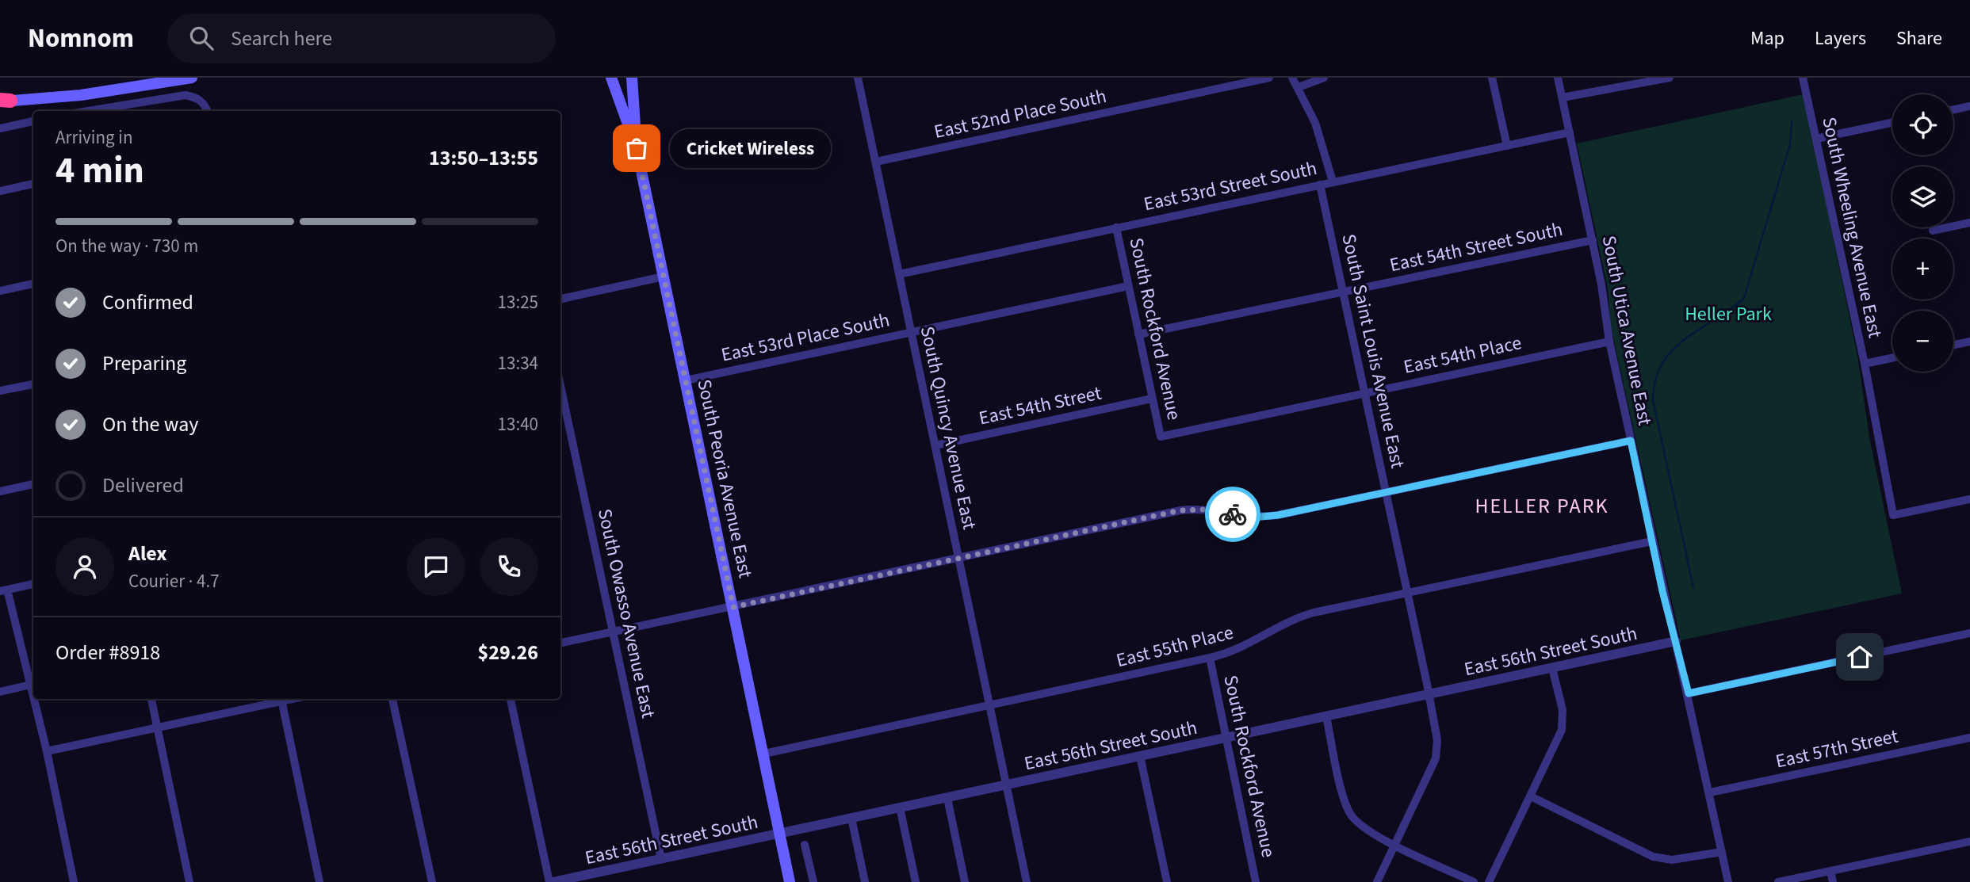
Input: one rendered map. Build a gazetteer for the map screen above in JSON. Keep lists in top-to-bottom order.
{
  "streets": {
    "main road": ["South Peoria Avenue East"],
    "street": [
      "East 52nd Place South",
      "East 53rd Street South",
      "South Wheeling Avenue East",
      "East 54th Street South",
      "South Rockford Avenue",
      "South Utica Avenue East",
      "East 53rd Place South",
      "South Saint Louis Avenue East",
      "East 54th Place",
      "East 54th Street",
      "South Quincy Avenue East",
      "South Owasso Avenue East",
      "East 55th Place",
      "East 56th Street South",
      "East 57th Street"
    ]
  },
  "crossings": [
    ["East 52nd Place South", "South Quincy Avenue East"],
    ["East 53rd Street South", "South Rockford Avenue"],
    ["East 53rd Street South", "South Utica Avenue East"],
    ["East 53rd Street South", "South Saint Louis Avenue East"],
    ["East 53rd Street South", "South Quincy Avenue East"],
    ["East 54th Street South", "South Rockford Avenue"],
    ["East 54th Street South", "South Utica Avenue East"],
    ["East 54th Street South", "South Saint Louis Avenue East"],
    ["South Rockford Avenue", "East 53rd Place South"],
    ["South Rockford Avenue", "East 54th Place"],
    ["South Rockford Avenue", "East 54th Street"],
    ["South Rockford Avenue", "East 55th Place"],
    ["South Rockford Avenue", "East 56th Street South"],
    ["South Utica Avenue East", "East 54th Place"],
    ["South Utica Avenue East", "East 55th Place"],
    ["South Utica Avenue East", "East 56th Street South"],
    ["South Utica Avenue East", "East 57th Street"],
    ["East 53rd Place South", "South Quincy Avenue East"],
    ["East 53rd Place South", "South Peoria Avenue East"],
    ["South Saint Louis Avenue East", "East 54th Place"],
    ["South Saint Louis Avenue East", "East 55th Place"],
    ["South Saint Louis Avenue East", "East 56th Street South"],
    ["East 54th Street", "South Quincy Avenue East"],
    ["South Quincy Avenue East", "East 55th Place"],
    ["South Quincy Avenue East", "East 56th Street South"],
    ["South Peoria Avenue East", "East 55th Place"],
    ["South Peoria Avenue East", "East 56th Street South"],
    ["South Owasso Avenue East", "East 56th Street South"]
  ],
  "districts": ["HELLER PARK"],
  "parks": ["Heller Park"],
  "places": ["Cricket Wireless"],
  "page": {
    "header": "Nomnom",
    "search": "Search here",
    "nav": ["Map", "Layers", "Share"],
    "map_buttons": ["+", "−"],
    "heading": ["4 min", "Arriving in", "13:50–13:55"],
    "panel": [
      "Alex",
      "Courier · 4.7",
      "Order #8918",
      "$29.26"
    ],
    "bubble": "Cricket Wireless",
    "bar": "On the way · 730 m",
    "list": [
      ["Confirmed", "13:25"],
      ["Preparing", "13:34"],
      ["On the way", "13:40"],
      "Delivered"
    ]
  }
}
